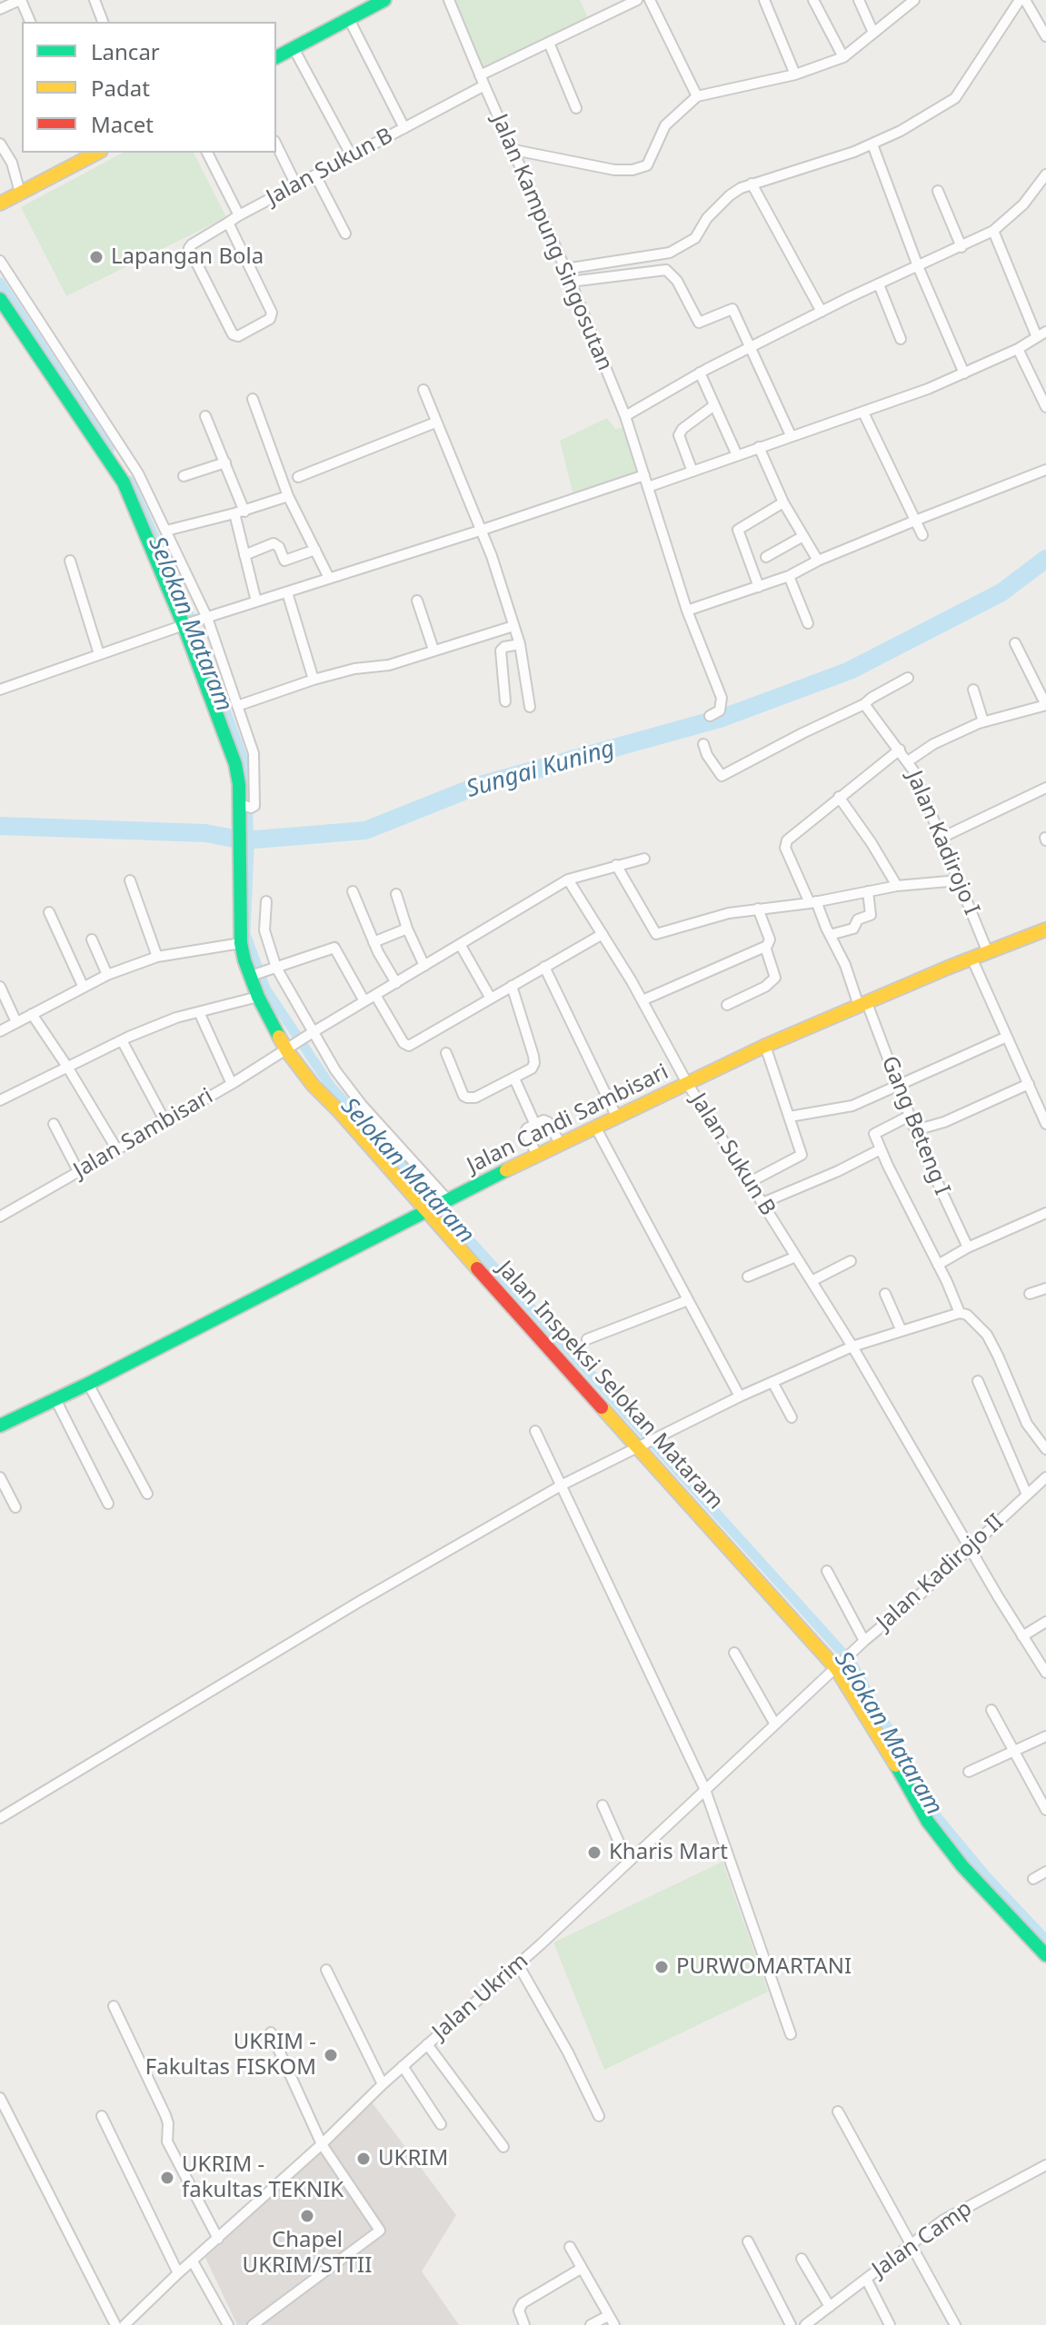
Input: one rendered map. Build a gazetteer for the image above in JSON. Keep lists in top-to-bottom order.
{
  "streets": {
    "street": [
      "Jalan Sukun B",
      "Jalan Kampung Singosutan",
      "Jalan Kadirojo I",
      "Jalan Candi Sambisari",
      "Gang Beteng I",
      "Jalan Sambisari",
      "Jalan Inspeksi Selokan Mataram",
      "Jalan Kadirojo II",
      "Jalan Ukrim",
      "Jalan Camp"
    ]
  },
  "crossings": [
    ["Jalan Sukun B", "Jalan Kampung Singosutan"],
    ["Jalan Sukun B", "Jalan Candi Sambisari"],
    ["Jalan Sukun B", "Jalan Kadirojo II"],
    ["Jalan Kadirojo I", "Jalan Candi Sambisari"],
    ["Jalan Candi Sambisari", "Gang Beteng I"],
    ["Jalan Candi Sambisari", "Jalan Inspeksi Selokan Mataram"],
    ["Jalan Sambisari", "Jalan Inspeksi Selokan Mataram"],
    ["Jalan Inspeksi Selokan Mataram", "Jalan Kadirojo II"],
    ["Jalan Inspeksi Selokan Mataram", "Jalan Ukrim"],
    ["Jalan Kadirojo II", "Jalan Ukrim"]
  ],
  "water": ["Selokan Mataram", "Sungai Kuning"],
  "places": [
    "Lapangan Bola",
    "Kharis Mart",
    "PURWOMARTANI",
    "UKRIM - Fakultas FISKOM",
    "UKRIM",
    "UKRIM - fakultas TEKNIK",
    "Chapel UKRIM/STTII"
  ],
  "legend": ["Lancar", "Padat", "Macet"]
}
